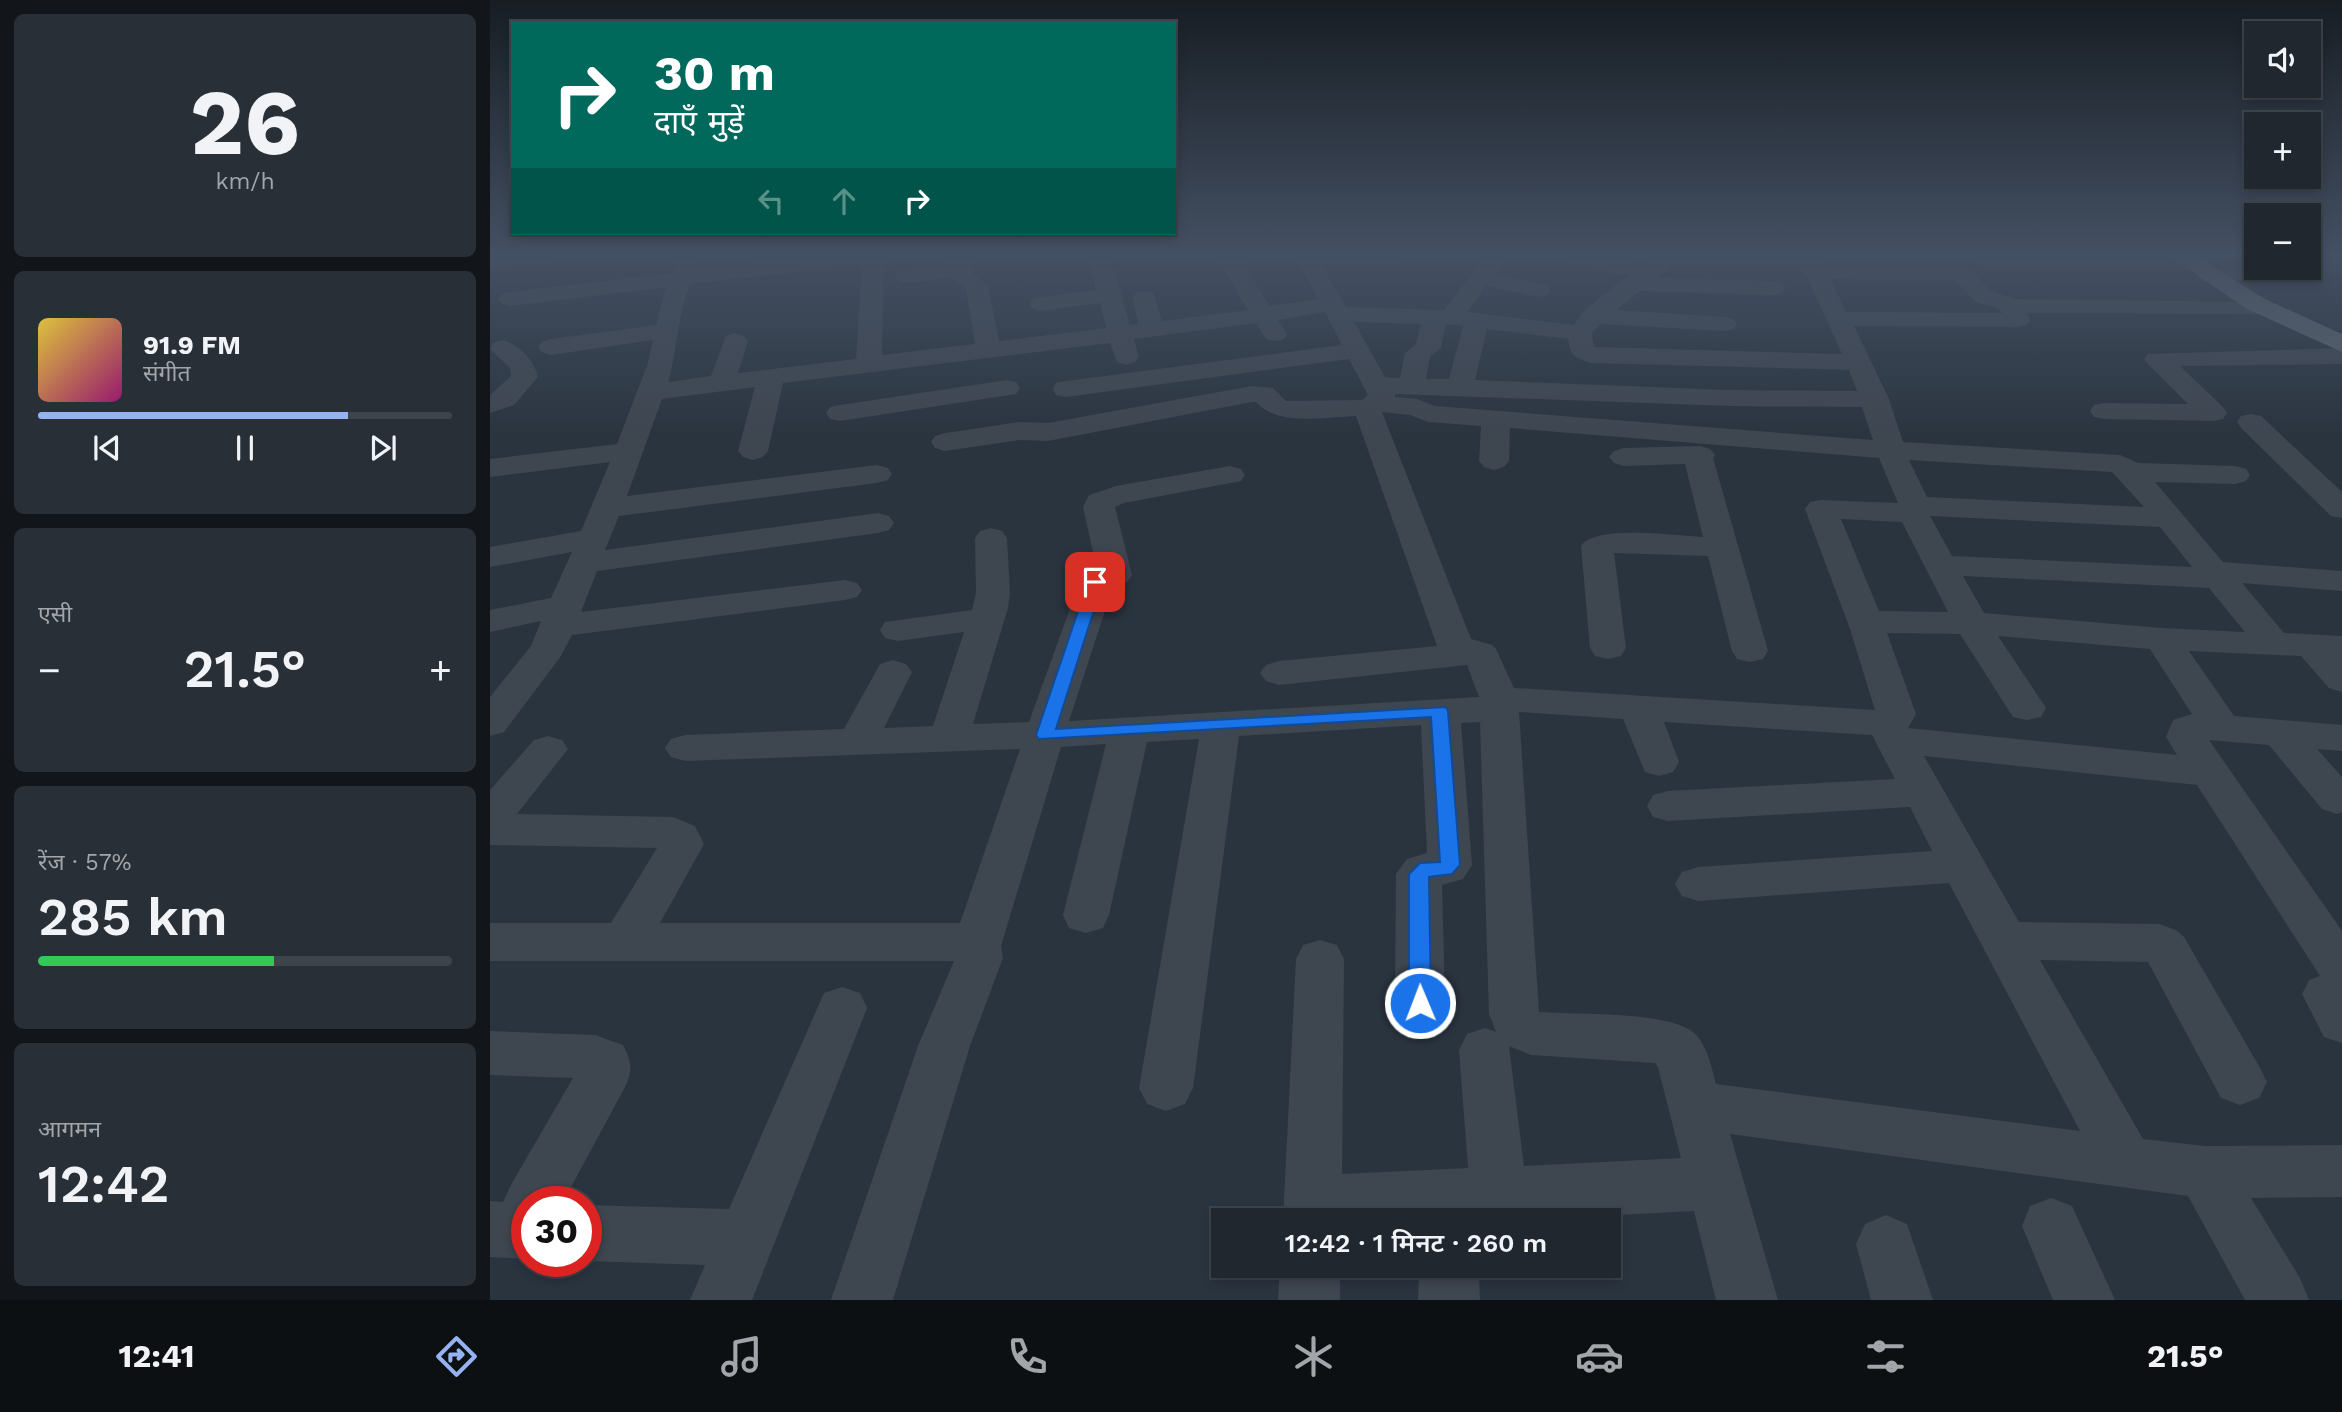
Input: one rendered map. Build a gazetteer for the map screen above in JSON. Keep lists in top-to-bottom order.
{
  "page": {
    "tile": [
      ["26", "km/h"],
      "एसी",
      ["रेंज · 57%", "285 km"],
      ["आगमन", "12:42"]
    ],
    "map_buttons": ["+", "−"],
    "turn": ["30 m", "दाएँ मुड़ें"],
    "song": ["91.9 FM", "संगीत"],
    "heat": ["−", "21.5°", "+"],
    "limit": "30",
    "trip": "12:42 · 1 मिनट · 260 m",
    "tabs": ["12:41", "21.5°"]
  }
}
